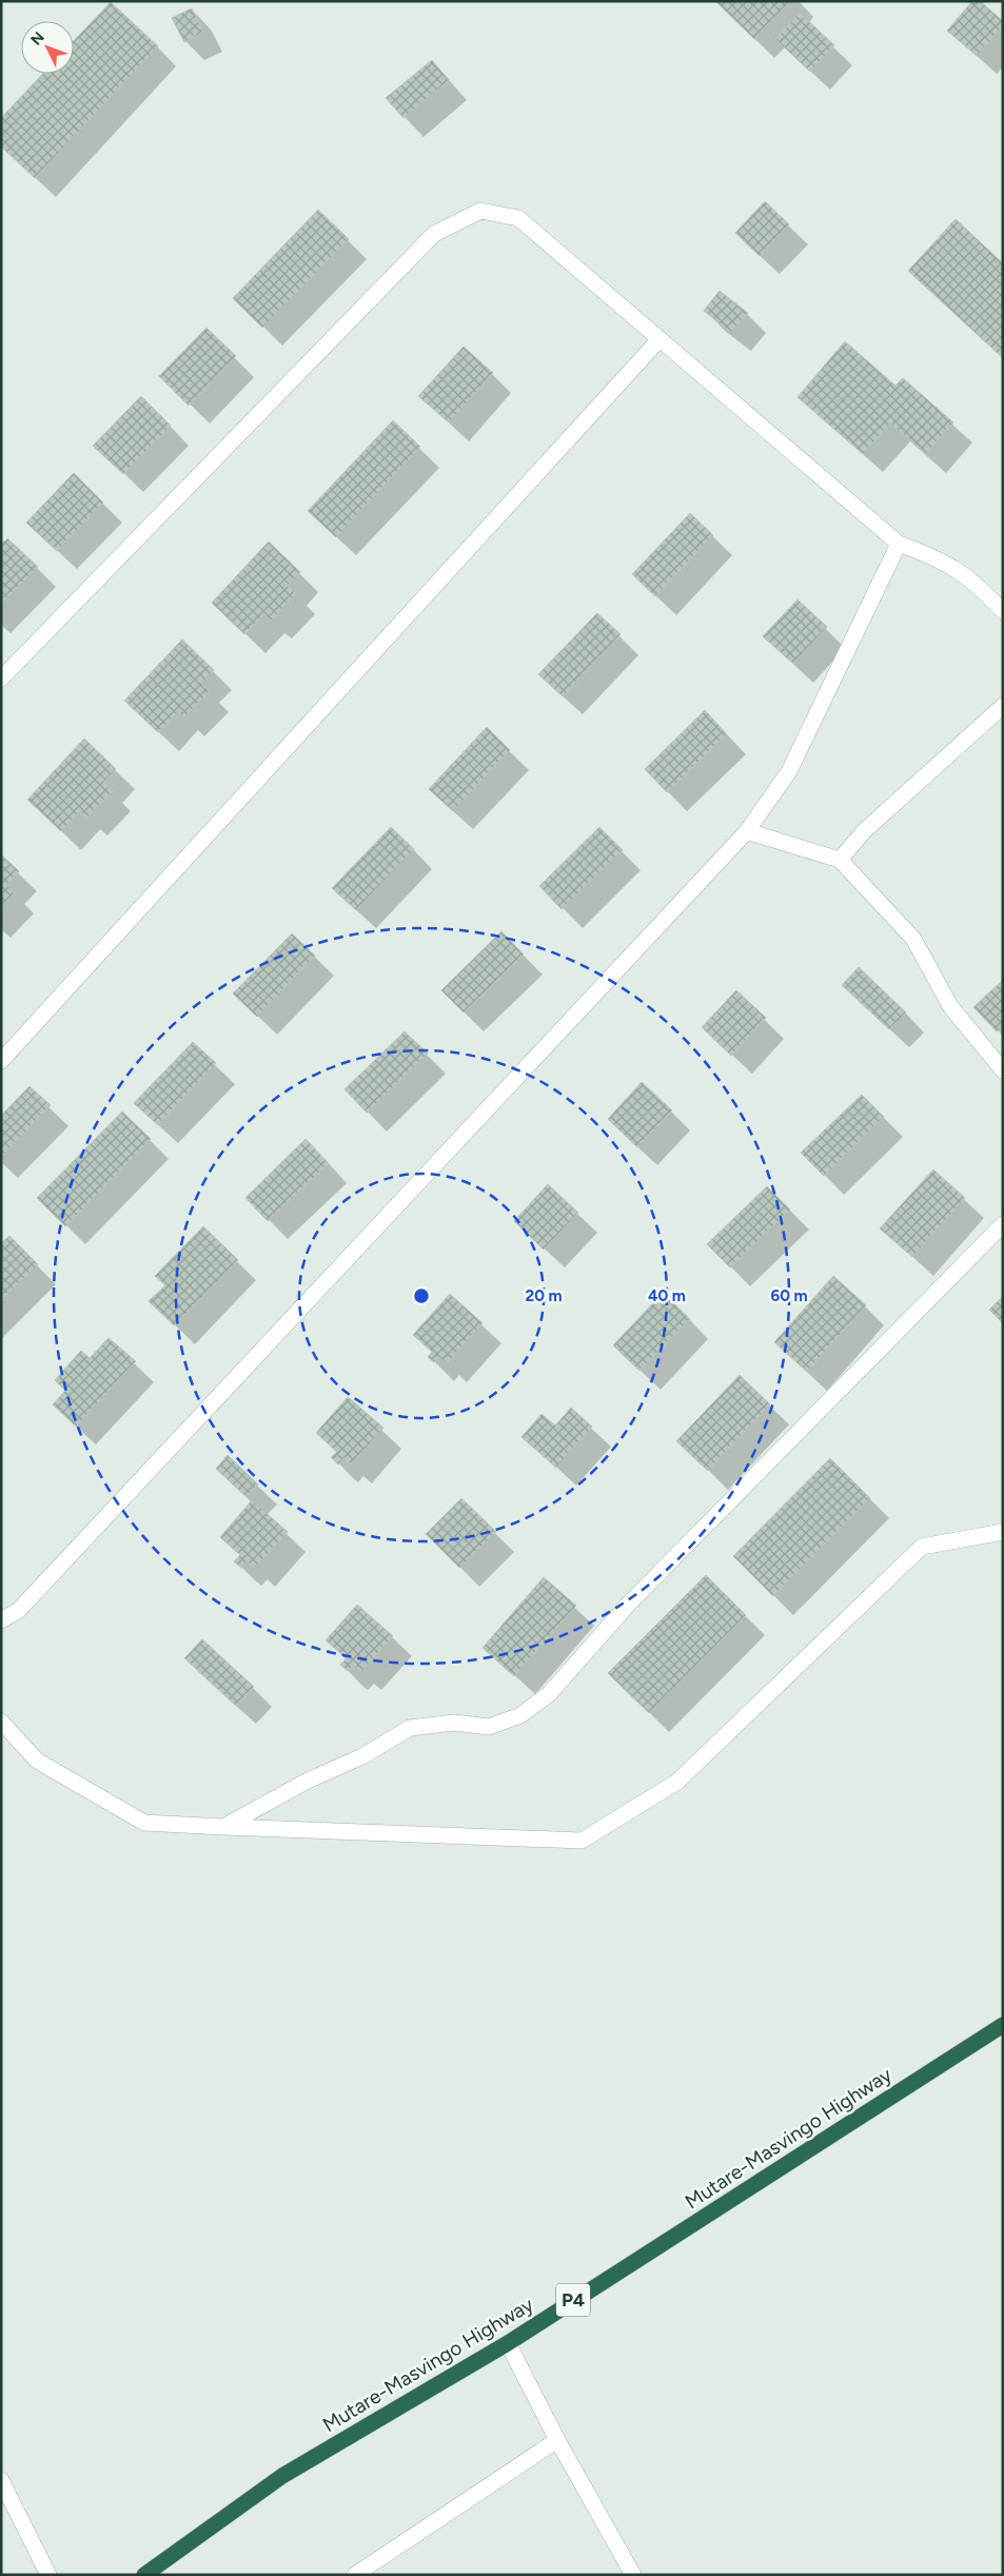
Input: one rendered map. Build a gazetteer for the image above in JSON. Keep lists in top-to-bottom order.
{
  "streets": {
    "highway": ["Mutare-Masvingo Highway", "P4"]
  },
  "north": "top left",
  "rings": ["20 m", "40 m", "60 m"]
}
